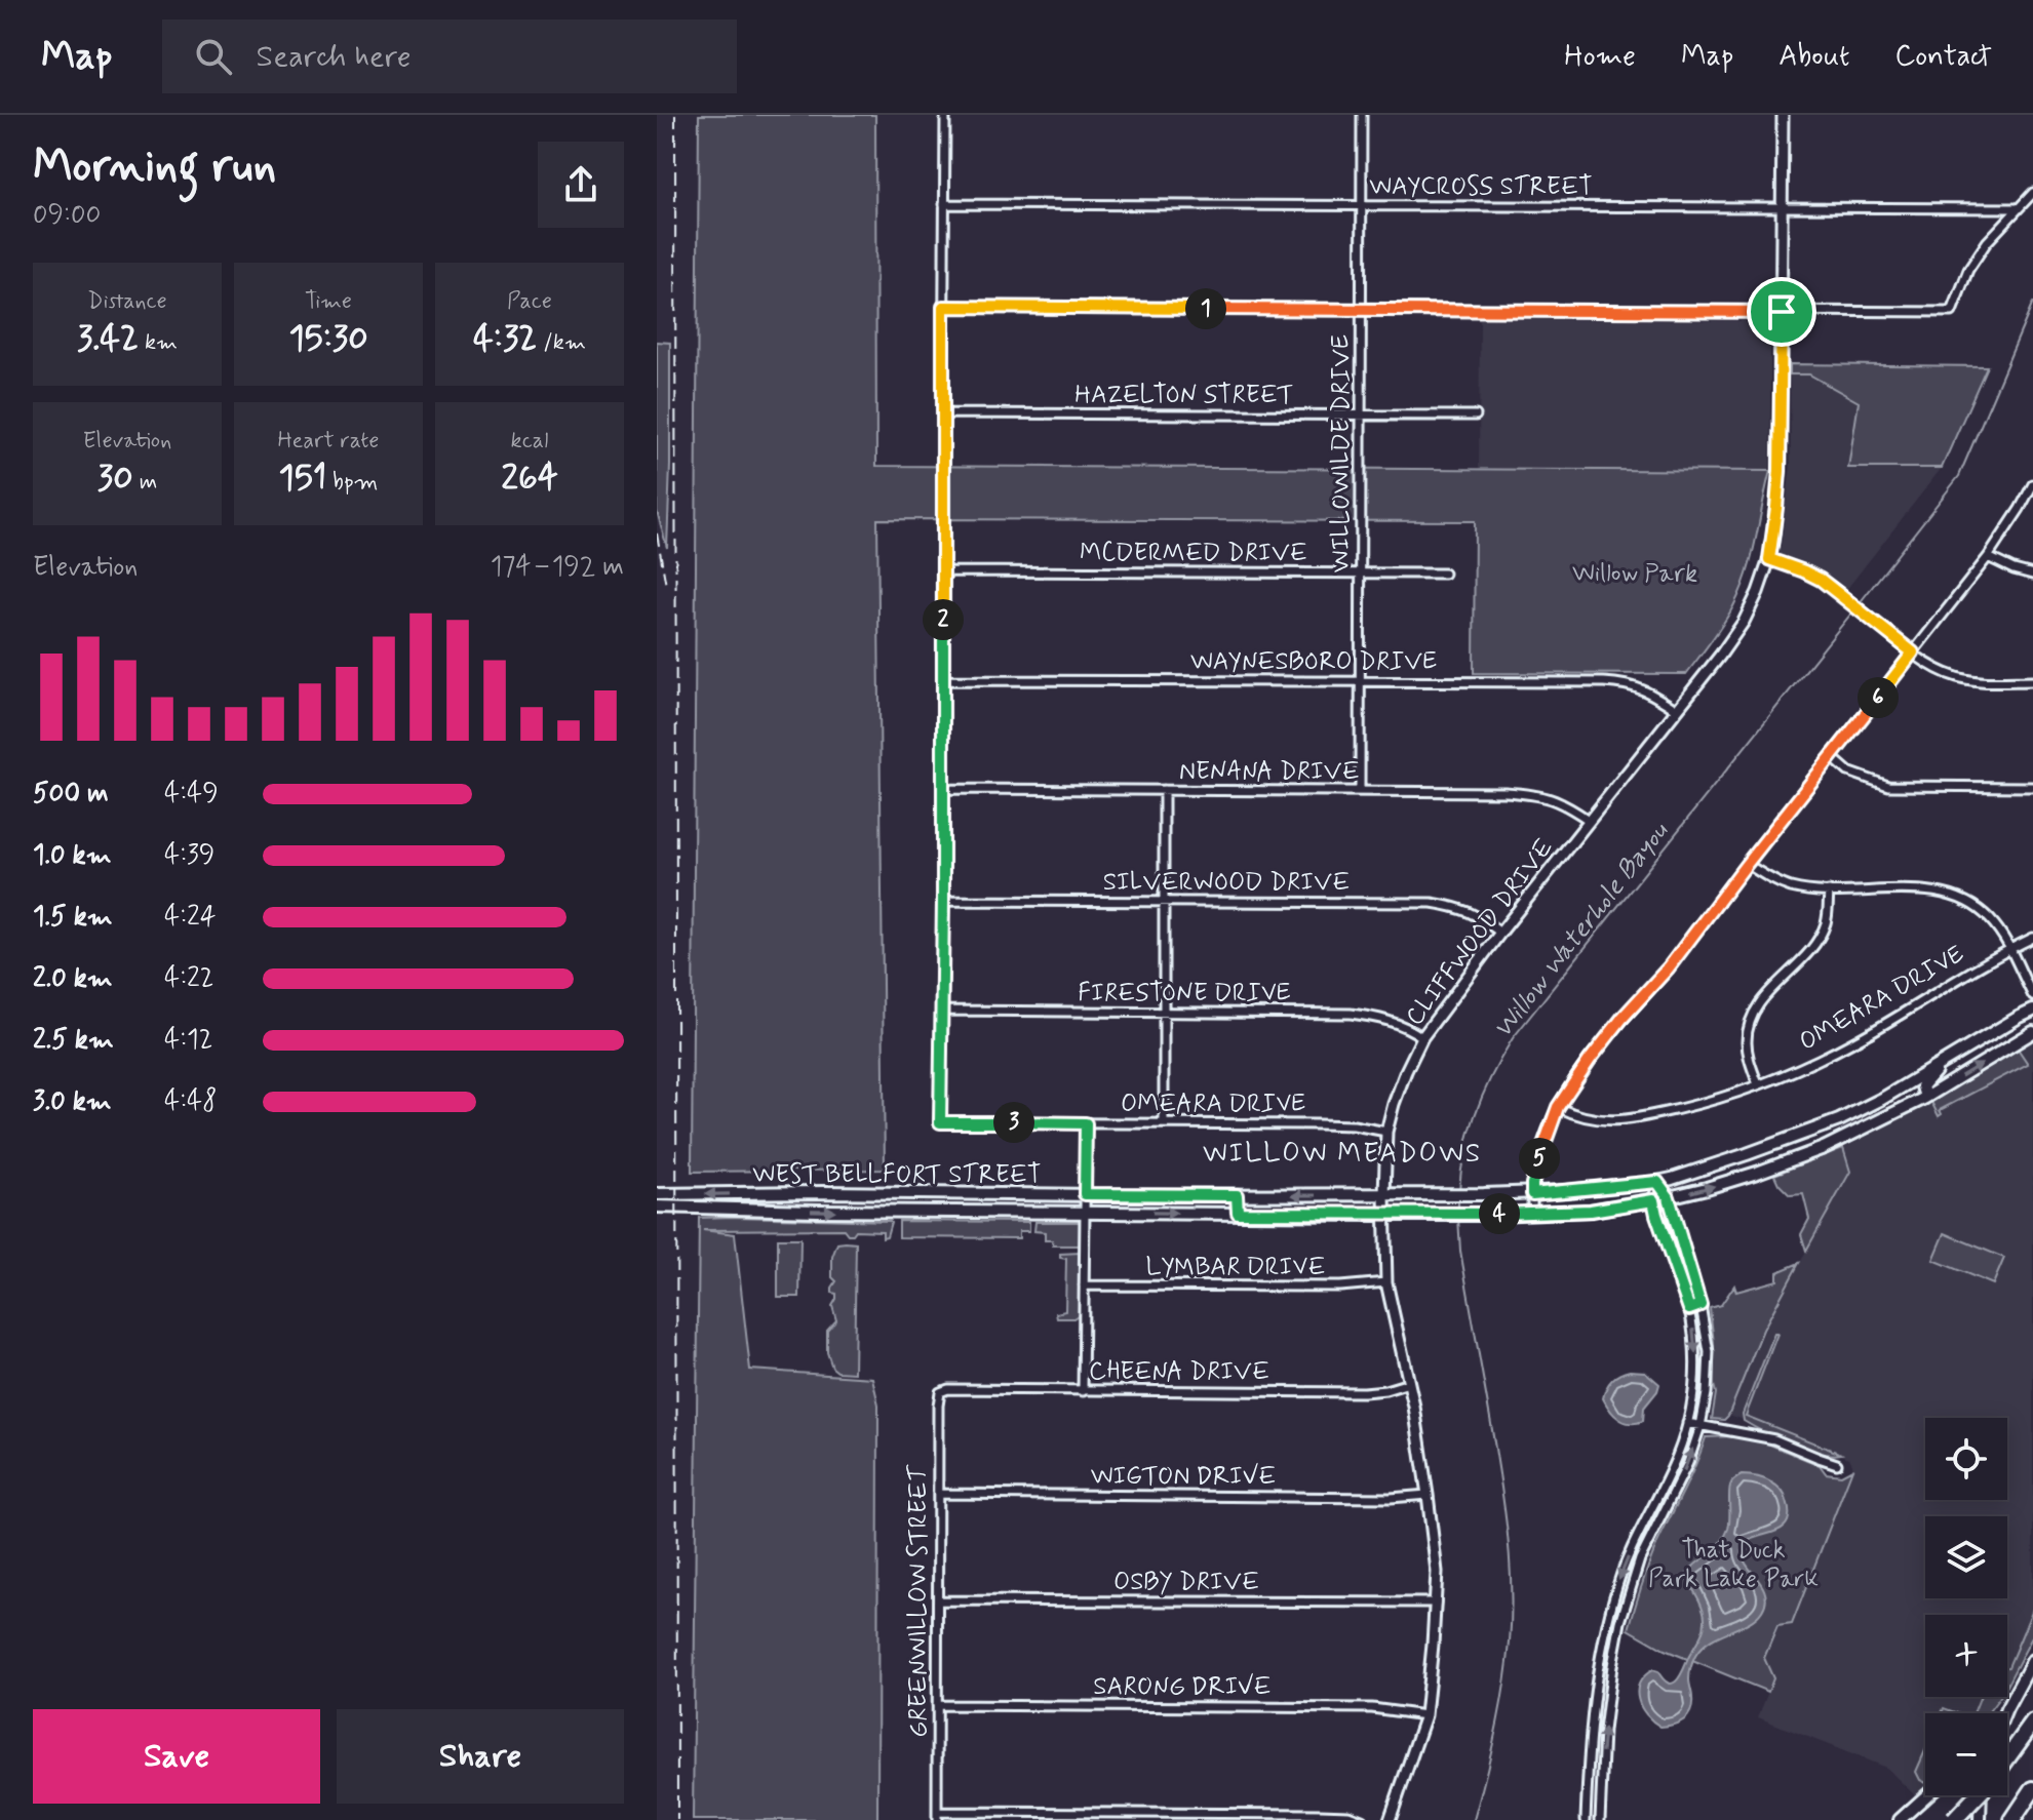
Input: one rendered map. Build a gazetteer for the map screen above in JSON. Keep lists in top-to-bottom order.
{
  "streets": {
    "main road": ["WEST BELLFORT STREET"],
    "street": [
      "WAYCROSS STREET",
      "HAZELTON STREET",
      "WILLOWILDE DRIVE",
      "MCDERMED DRIVE",
      "WAYNESBORO DRIVE",
      "NENANA DRIVE",
      "SILVERWOOD DRIVE",
      "CLIFFWOOD DRIVE",
      "FIRESTONE DRIVE",
      "OMEARA DRIVE",
      "LYMBAR DRIVE",
      "CHEENA DRIVE",
      "WIGTON DRIVE",
      "OSBY DRIVE",
      "GREENWILLOW STREET",
      "SARONG DRIVE"
    ]
  },
  "crossings": [
    ["WAYCROSS STREET", "WILLOWILDE DRIVE"],
    ["WAYCROSS STREET", "CLIFFWOOD DRIVE"],
    ["HAZELTON STREET", "WILLOWILDE DRIVE"],
    ["WILLOWILDE DRIVE", "MCDERMED DRIVE"],
    ["WILLOWILDE DRIVE", "WAYNESBORO DRIVE"],
    ["WILLOWILDE DRIVE", "NENANA DRIVE"],
    ["WAYNESBORO DRIVE", "CLIFFWOOD DRIVE"],
    ["NENANA DRIVE", "CLIFFWOOD DRIVE"],
    ["SILVERWOOD DRIVE", "CLIFFWOOD DRIVE"],
    ["CLIFFWOOD DRIVE", "FIRESTONE DRIVE"],
    ["CLIFFWOOD DRIVE", "OMEARA DRIVE"],
    ["CLIFFWOOD DRIVE", "WEST BELLFORT STREET"],
    ["CLIFFWOOD DRIVE", "LYMBAR DRIVE"],
    ["CLIFFWOOD DRIVE", "CHEENA DRIVE"],
    ["CLIFFWOOD DRIVE", "WIGTON DRIVE"],
    ["CLIFFWOOD DRIVE", "OSBY DRIVE"],
    ["CLIFFWOOD DRIVE", "SARONG DRIVE"],
    ["FIRESTONE DRIVE", "OMEARA DRIVE"],
    ["CHEENA DRIVE", "GREENWILLOW STREET"],
    ["WIGTON DRIVE", "GREENWILLOW STREET"],
    ["OSBY DRIVE", "GREENWILLOW STREET"],
    ["GREENWILLOW STREET", "SARONG DRIVE"]
  ],
  "districts": ["WILLOW MEADOWS"],
  "water": ["Willow Waterhole Bayou"],
  "parks": ["Willow Park", "That Duck Park Lake Park"],
  "page": {
    "header": "Map",
    "search": "Search here",
    "nav": [
      "Home",
      "Map",
      "About",
      "Contact"
    ],
    "heading": ["Morning run", "09:00"],
    "stats": [
      ["Distance", "3.42 km"],
      ["Time", "15:30"],
      ["Pace", "4:32 /km"],
      ["Elevation", "30 m"],
      ["Heart rate", "151 bpm"],
      ["kcal", "264"]
    ],
    "pins": [
      "1",
      "2",
      "6",
      "3",
      "5",
      "4"
    ],
    "chart": ["Elevation", "174–192 m"],
    "list": [
      {
        "name": "500 m",
        "note": "4:49"
      },
      {
        "name": "1.0 km",
        "note": "4:39"
      },
      {
        "name": "1.5 km",
        "note": "4:24"
      },
      {
        "name": "2.0 km",
        "note": "4:22"
      },
      {
        "name": "2.5 km",
        "note": "4:12"
      },
      {
        "name": "3.0 km",
        "note": "4:48"
      }
    ],
    "map_buttons": ["+", "−"],
    "buttons": ["Save", "Share"]
  }
}
